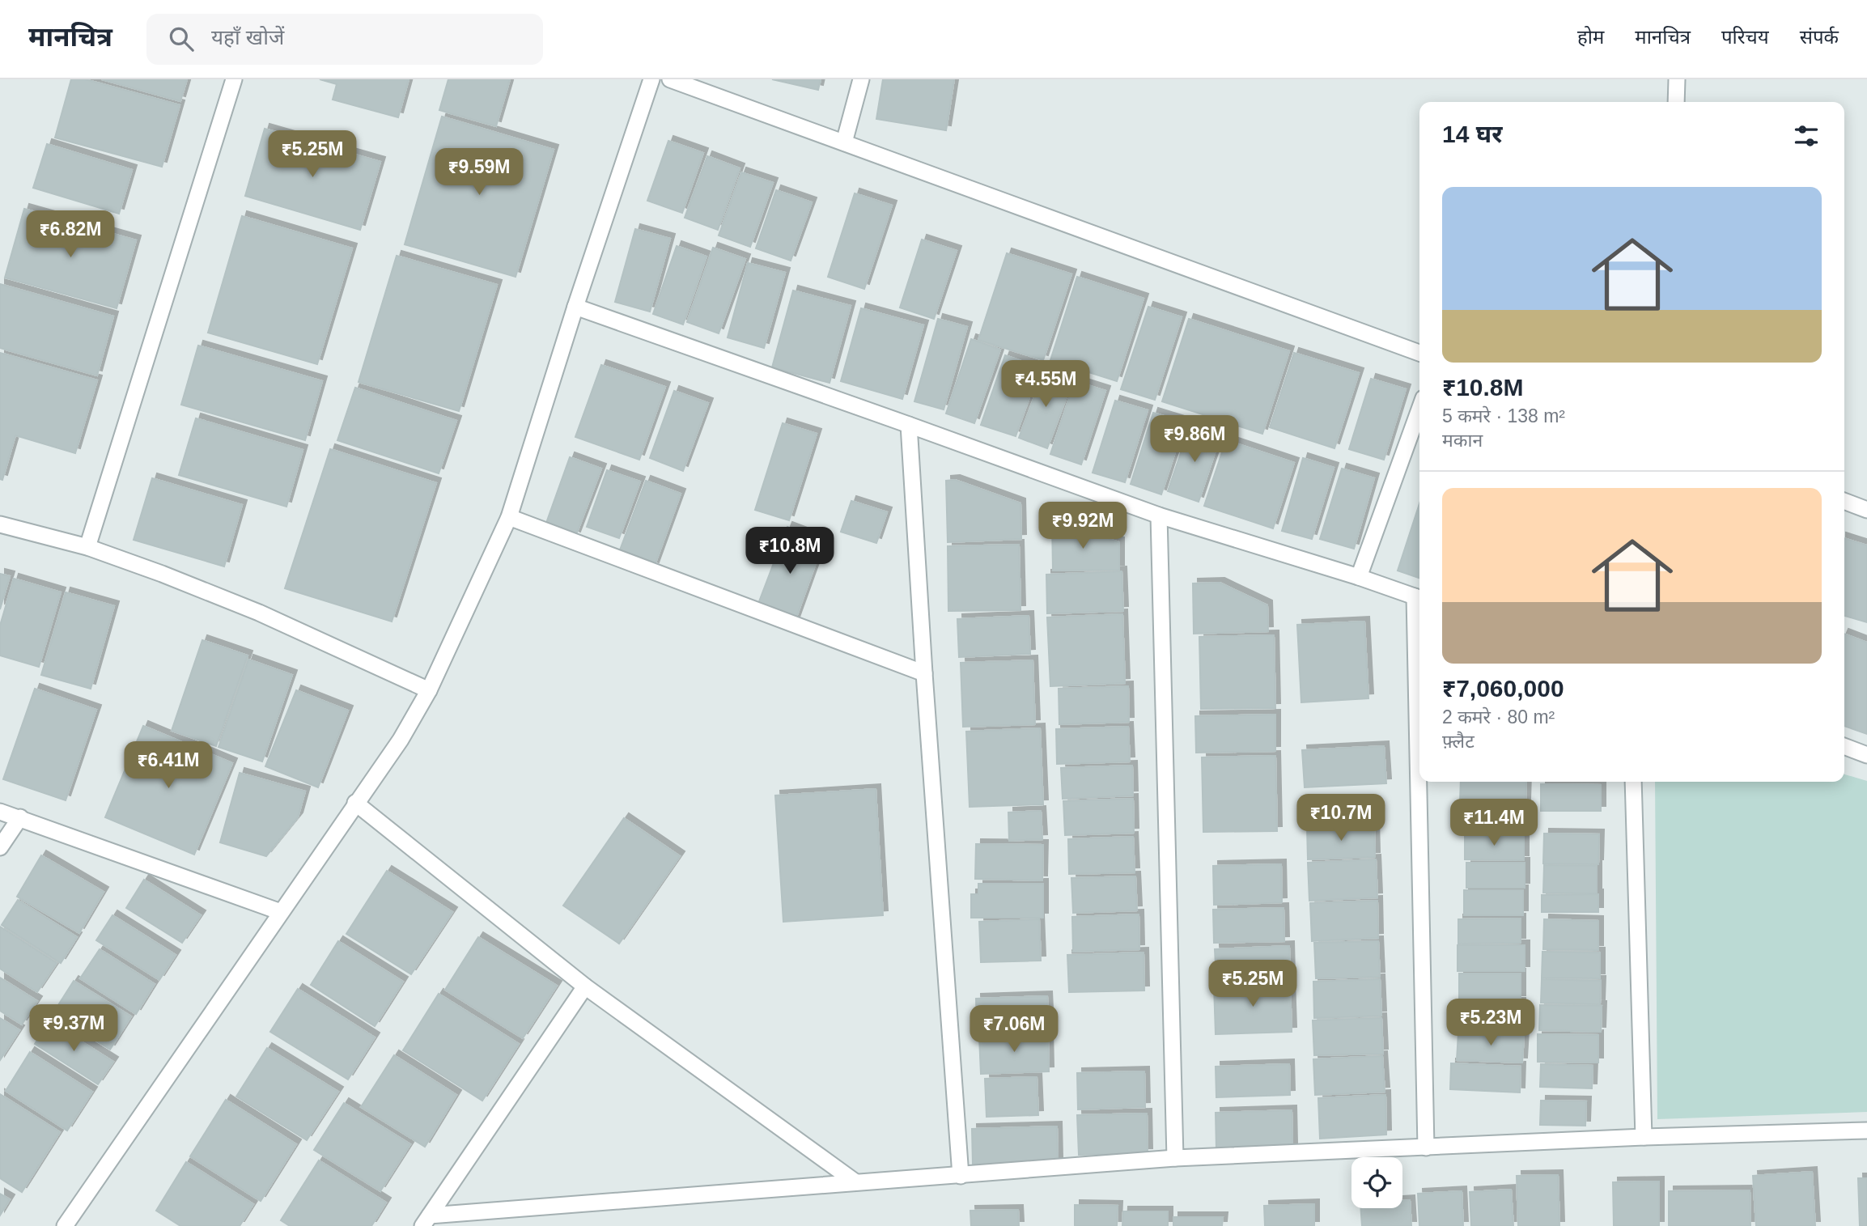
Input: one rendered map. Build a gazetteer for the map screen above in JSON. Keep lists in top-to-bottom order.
{
  "page": {
    "header": "मानचित्र",
    "search": "यहाँ खोजें",
    "nav": [
      "होम",
      "मानचित्र",
      "परिचय",
      "संपर्क"
    ],
    "heading": "14 घर",
    "price": [
      "₹5.25M",
      "₹9.59M",
      "₹6.82M",
      "₹4.55M",
      "₹9.86M",
      "₹9.92M",
      "₹10.8M",
      "₹6.41M",
      "₹10.7M",
      "₹11.4M",
      "₹5.25M",
      "₹5.23M",
      "₹9.37M",
      "₹7.06M"
    ],
    "list": [
      {
        "name": "₹10.8M",
        "note": "5 कमरे · 138 m² · मकान"
      },
      {
        "name": "₹7,060,000",
        "note": "2 कमरे · 80 m² · फ़्लैट"
      }
    ]
  }
}
